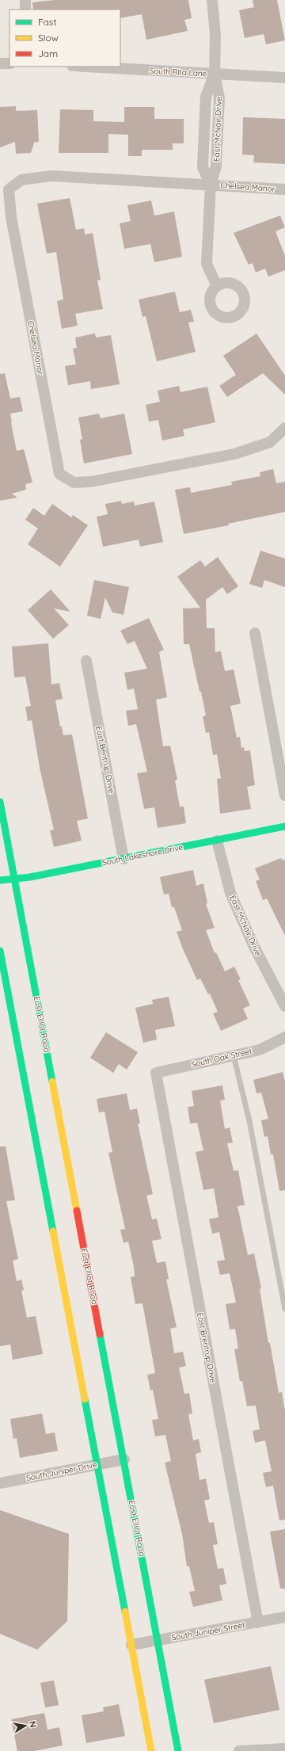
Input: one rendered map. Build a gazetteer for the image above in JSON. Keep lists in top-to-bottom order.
{
  "streets": {
    "main road": ["South Lakeshore Drive", "East Elliot Road"],
    "street": [
      "South Rita Lane",
      "East McNair Drive",
      "Chelsea Manor",
      "East Bentrup Drive",
      "South Oak Street",
      "East Brentrup Drive",
      "South Juniper Drive",
      "South Juniper Street"
    ]
  },
  "crossings": [
    ["South Rita Lane", "East McNair Drive"],
    ["East McNair Drive", "Chelsea Manor"],
    ["East McNair Drive", "South Lakeshore Drive"],
    ["East Bentrup Drive", "South Lakeshore Drive"],
    ["South Lakeshore Drive", "East Elliot Road"],
    ["East Elliot Road", "South Juniper Drive"],
    ["East Elliot Road", "South Juniper Street"],
    ["South Oak Street", "East Brentrup Drive"],
    ["East Brentrup Drive", "South Juniper Street"]
  ],
  "legend": ["Fast", "Slow", "Jam"],
  "north": "right"
}
